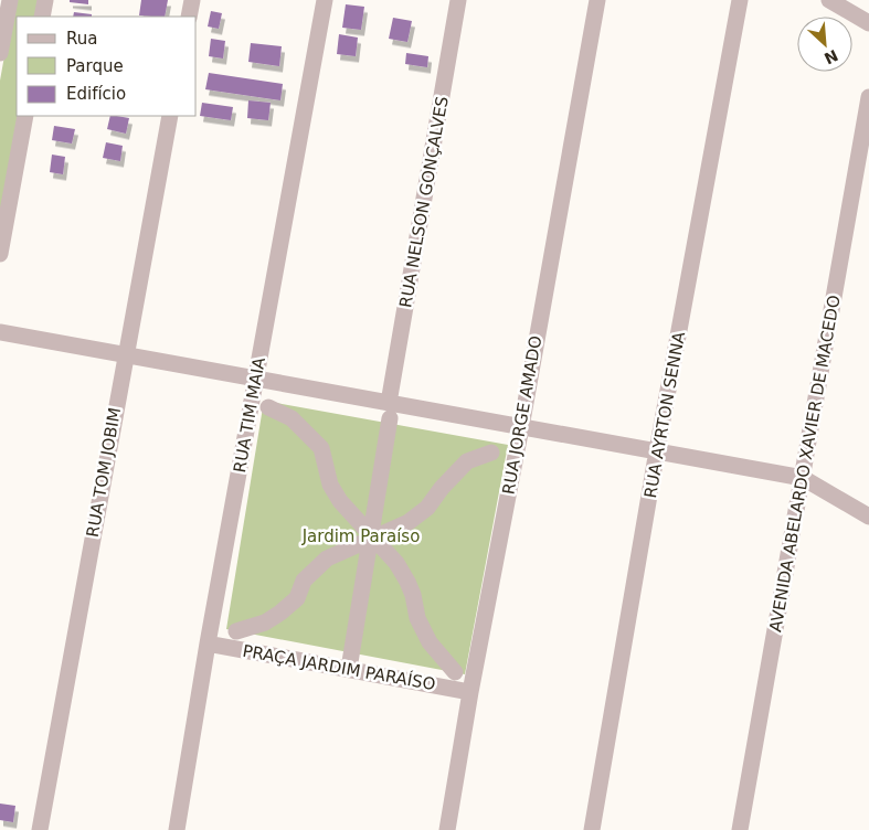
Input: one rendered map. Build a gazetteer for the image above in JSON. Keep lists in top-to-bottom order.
{
  "streets": {
    "street": [
      "RUA NELSON GONÇALVES",
      "RUA TIM MAIA",
      "RUA JORGE AMADO",
      "RUA AYRTON SENNA",
      "AVENIDA ABELARDO XAVIER DE MACEDO",
      "RUA TOM JOBIM",
      "PRAÇA JARDIM PARAÍSO"
    ]
  },
  "crossings": [
    ["RUA NELSON GONÇALVES", "PRAÇA JARDIM PARAÍSO"],
    ["RUA TIM MAIA", "PRAÇA JARDIM PARAÍSO"],
    ["RUA JORGE AMADO", "PRAÇA JARDIM PARAÍSO"]
  ],
  "parks": ["Jardim Paraíso"],
  "legend": ["Rua", "Parque", "Edifício"],
  "north": "bottom right"
}
